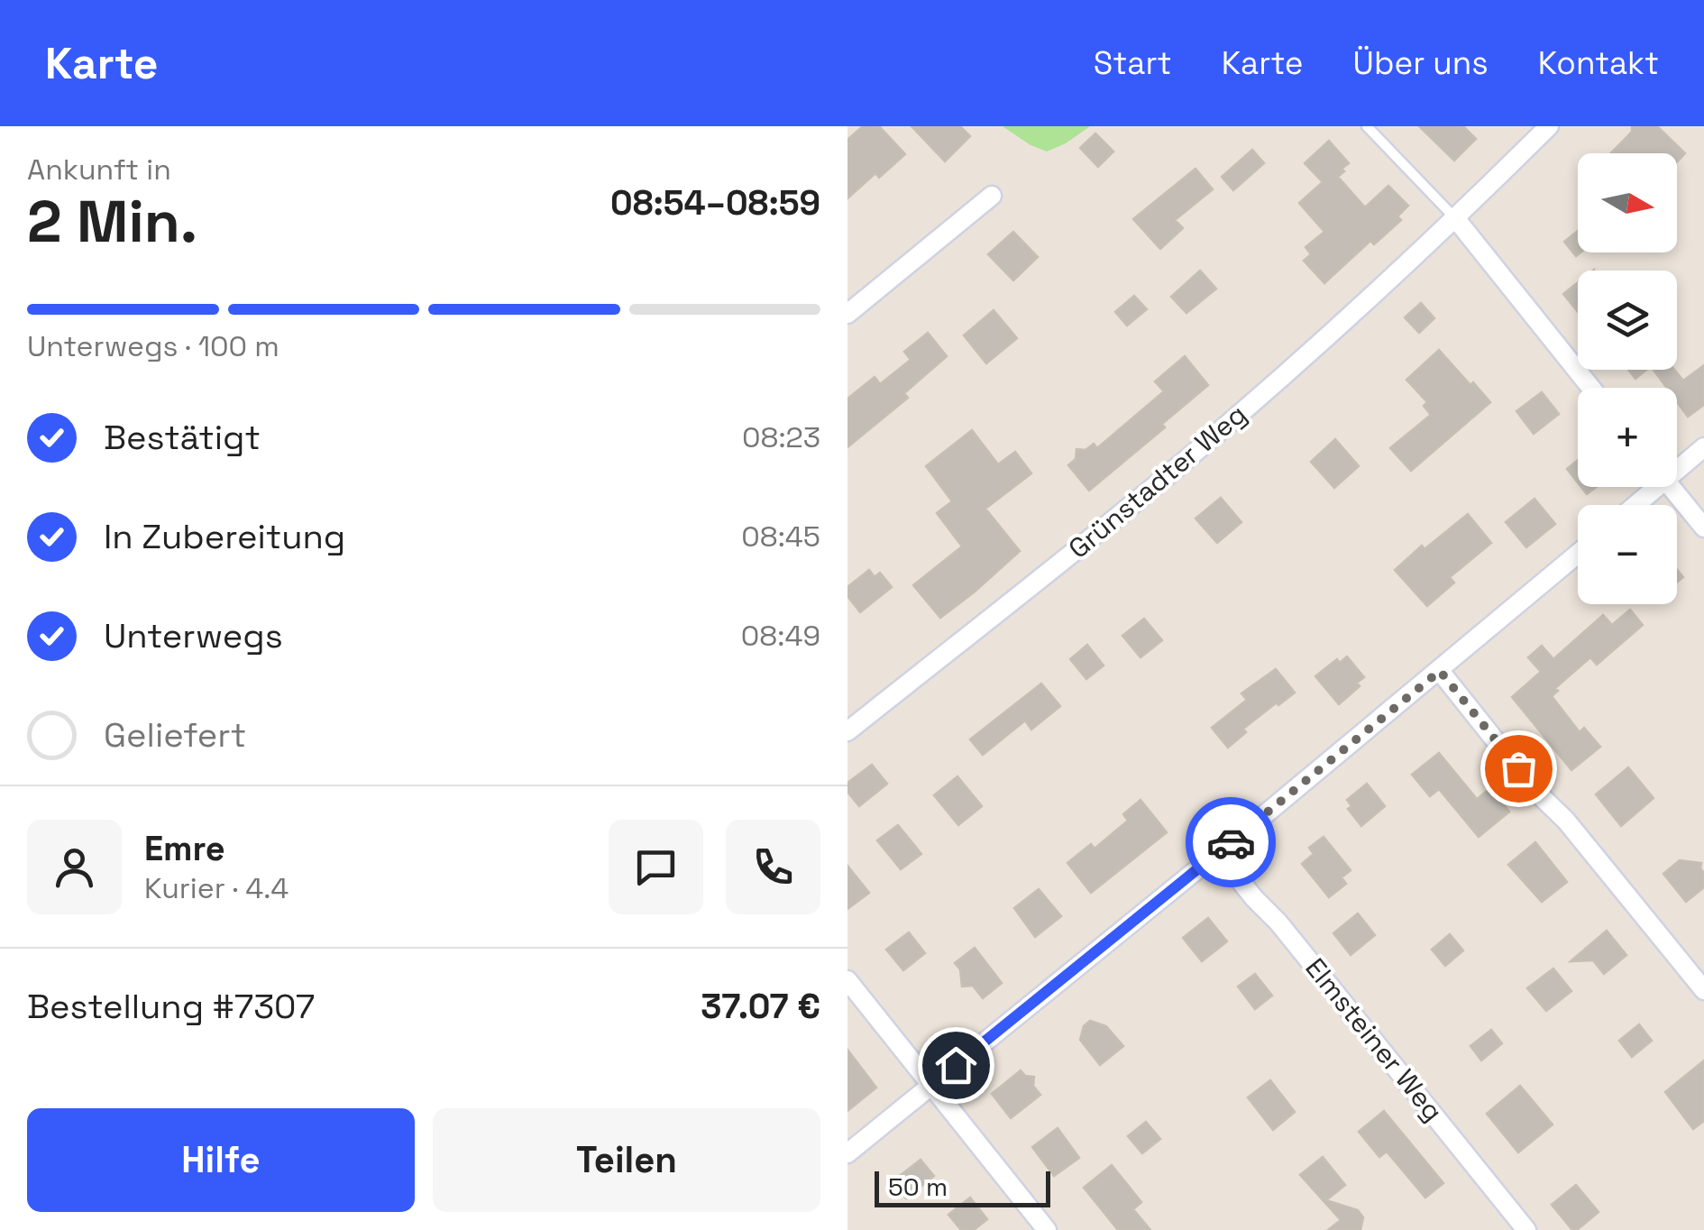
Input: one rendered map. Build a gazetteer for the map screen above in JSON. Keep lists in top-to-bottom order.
{
  "streets": {
    "street": ["Grünstadter Weg", "Elmsteiner Weg"]
  },
  "scale_bar": "50 m",
  "north": "right",
  "page": {
    "header": "Karte",
    "nav": [
      "Start",
      "Karte",
      "Über uns",
      "Kontakt"
    ],
    "heading": ["2 Min.", "Ankunft in", "08:54–08:59"],
    "panel": [
      "Emre",
      "Kurier · 4.4",
      "Bestellung #7307",
      "37.07 €"
    ],
    "map_buttons": ["+", "−"],
    "bar": "Unterwegs · 100 m",
    "list": [
      ["Bestätigt", "08:23"],
      ["In Zubereitung", "08:45"],
      ["Unterwegs", "08:49"],
      "Geliefert"
    ],
    "buttons": ["Hilfe", "Teilen"],
    "scale": "50 m"
  }
}
